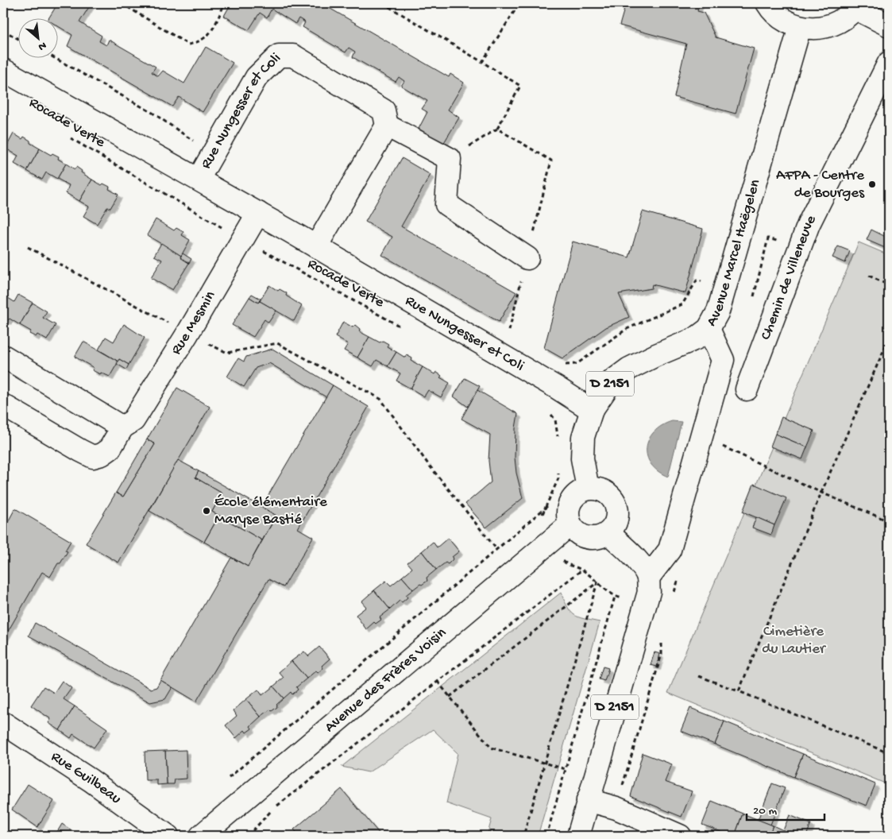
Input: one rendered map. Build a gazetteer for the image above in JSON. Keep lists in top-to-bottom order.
{
  "streets": {
    "street": [
      "Rue Nungesser et Coli",
      "Avenue Marcel Haëgelen",
      "Chemin de Villeneuve",
      "Rue Mesmin",
      "D 2151",
      "Avenue des Frères Voisin",
      "Rue Guilbeau"
    ],
    "path": ["Rocade Verte"]
  },
  "crossings": [
    ["Rue Nungesser et Coli", "Avenue Marcel Haëgelen"],
    ["Rue Nungesser et Coli", "Rue Mesmin"],
    ["Rocade Verte", "Rue Mesmin"],
    ["Avenue Marcel Haëgelen", "Avenue des Frères Voisin"]
  ],
  "parks": ["Cimetière du Lautier"],
  "places": ["AFPA - Centre de Bourges", "École élémentaire Maryse Bastié"],
  "scale_bar": "20 m",
  "north": "bottom right"
}
